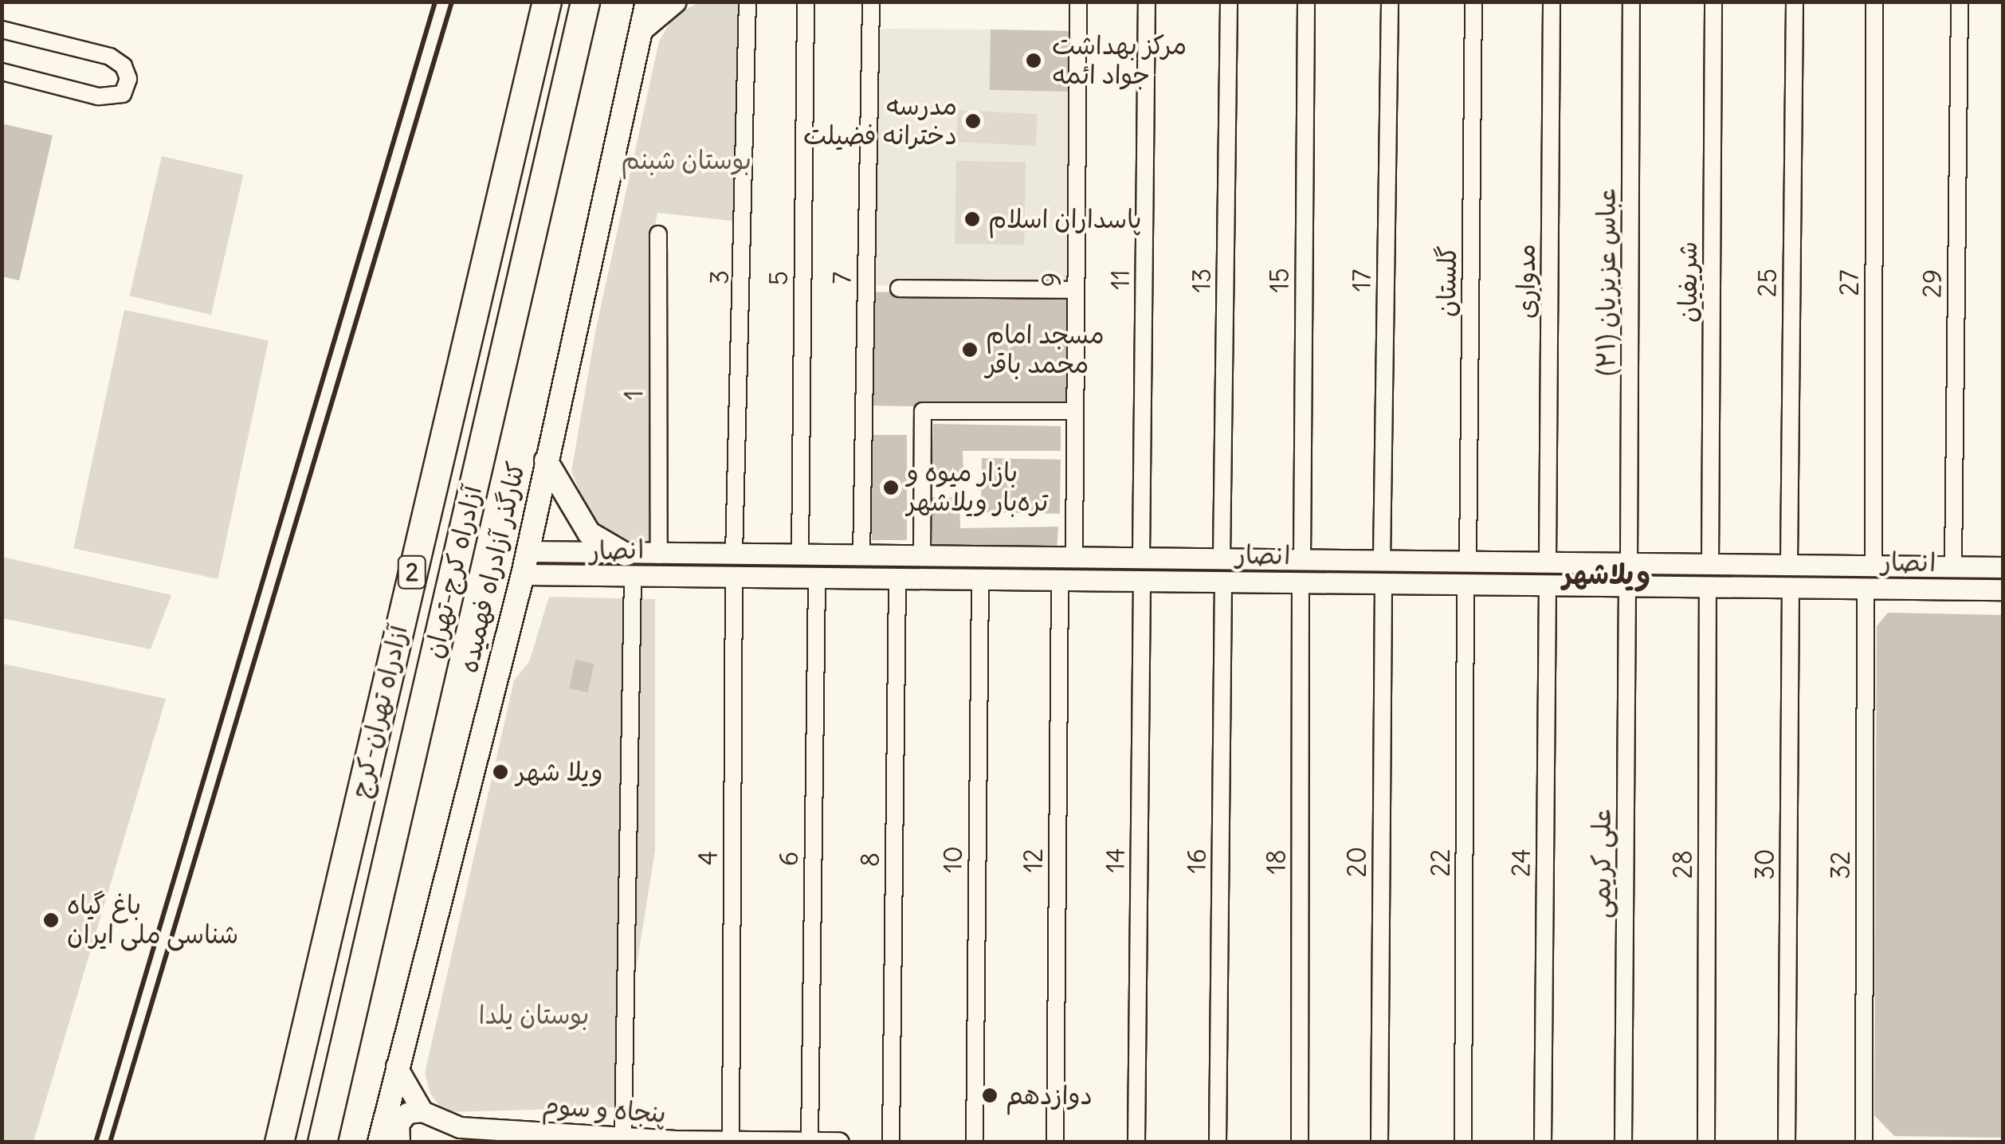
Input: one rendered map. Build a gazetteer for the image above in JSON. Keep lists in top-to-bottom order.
{
  "streets": {
    "highway": ["2", "آزادراه کرج-تهران", "آزادراه تهران-کرج"],
    "main road": ["کنارگذر آزادراه فهمیده"],
    "street": [
      "3",
      "5",
      "7",
      "9",
      "11",
      "13",
      "15",
      "17",
      "گلستان",
      "مدواری",
      "عباس عزیزیان (۲۱)",
      "شریفیان",
      "25",
      "27",
      "29",
      "1",
      "انصار",
      "4",
      "6",
      "8",
      "10",
      "12",
      "14",
      "16",
      "18",
      "20",
      "22",
      "24",
      "علی کریمی",
      "28",
      "30",
      "32",
      "پنجاه و سوم"
    ]
  },
  "crossings": [
    ["3", "انصار"],
    ["5", "انصار"],
    ["7", "انصار"],
    ["9", "انصار"],
    ["11", "انصار"],
    ["13", "انصار"],
    ["15", "انصار"],
    ["17", "انصار"],
    ["گلستان", "انصار"],
    ["مدواری", "انصار"],
    ["عباس عزیزیان (۲۱)", "انصار"],
    ["شریفیان", "انصار"],
    ["25", "انصار"],
    ["27", "انصار"],
    ["29", "انصار"],
    ["1", "انصار"],
    ["انصار", "کنارگذر آزادراه فهمیده"],
    ["انصار", "4"],
    ["انصار", "6"],
    ["انصار", "8"],
    ["انصار", "10"],
    ["انصار", "12"],
    ["انصار", "14"],
    ["انصار", "16"],
    ["انصار", "18"],
    ["انصار", "20"],
    ["انصار", "22"],
    ["انصار", "24"],
    ["انصار", "علی کریمی"],
    ["انصار", "28"],
    ["انصار", "30"],
    ["انصار", "32"],
    ["4", "پنجاه و سوم"],
    ["6", "پنجاه و سوم"]
  ],
  "districts": ["ویلاشهر"],
  "parks": ["بوستان شبنم", "بوستان یلدا"],
  "places": [
    "مرکز بهداشت جواد ائمه",
    "مدرسه دخترانه فضیلت",
    "پاسداران اسلام",
    "مسجد امام محمد باقر",
    "بازار میوه و تره‌بار ویلاشهر",
    "ویلا شهر",
    "باغ گیاه‌ شناسی ملی ایران",
    "دوازدهم"
  ]
}
